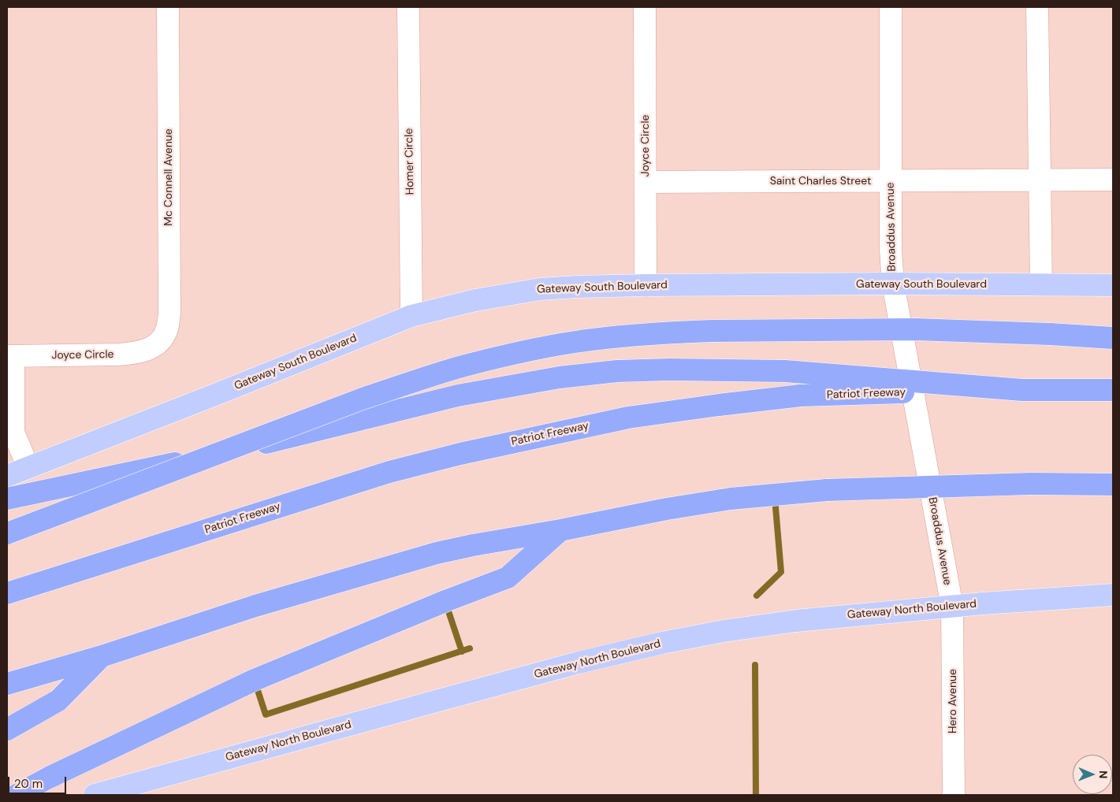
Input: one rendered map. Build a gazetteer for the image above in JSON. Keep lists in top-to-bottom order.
{
  "streets": {
    "highway": ["Patriot Freeway"],
    "main road": ["Gateway South Boulevard", "Gateway North Boulevard"],
    "street": [
      "Joyce Circle",
      "Homer Circle",
      "Mc Connell Avenue",
      "Saint Charles Street",
      "Broaddus Avenue",
      "Hero Avenue"
    ]
  },
  "crossings": [
    ["Joyce Circle", "Mc Connell Avenue"],
    ["Joyce Circle", "Saint Charles Street"],
    ["Joyce Circle", "Gateway South Boulevard"],
    ["Homer Circle", "Gateway South Boulevard"],
    ["Saint Charles Street", "Broaddus Avenue"],
    ["Broaddus Avenue", "Gateway South Boulevard"],
    ["Broaddus Avenue", "Gateway North Boulevard"],
    ["Broaddus Avenue", "Hero Avenue"],
    ["Gateway North Boulevard", "Hero Avenue"]
  ],
  "scale_bar": "20 m",
  "north": "right"
}
